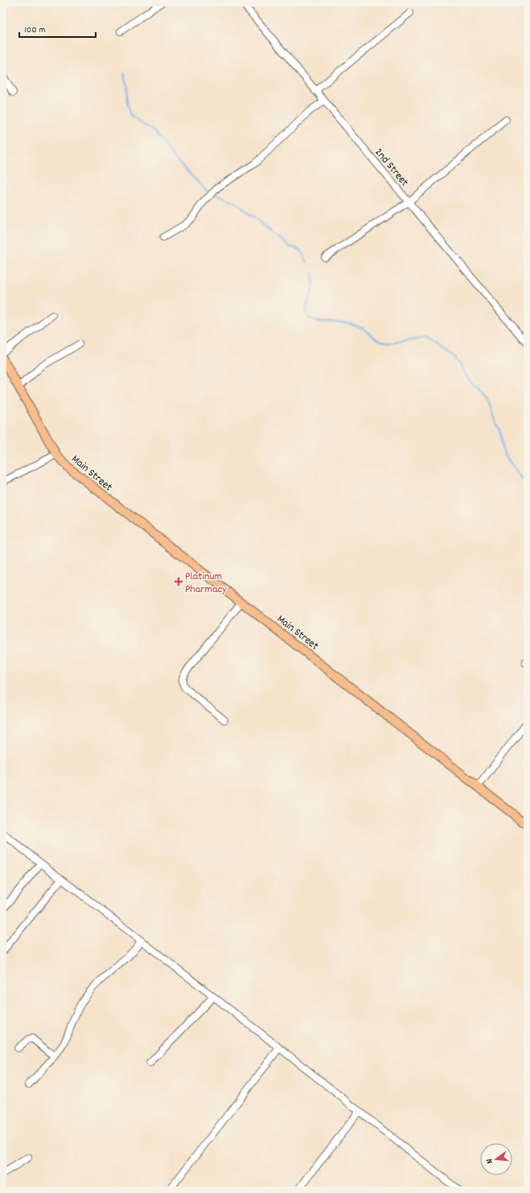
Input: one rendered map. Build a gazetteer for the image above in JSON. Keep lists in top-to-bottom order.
{
  "streets": {
    "main road": ["Main Street"],
    "street": ["2nd Street"]
  },
  "places": {
    "health": ["Platinum Pharmacy"]
  },
  "scale_bar": "100 m",
  "north": "left"
}
